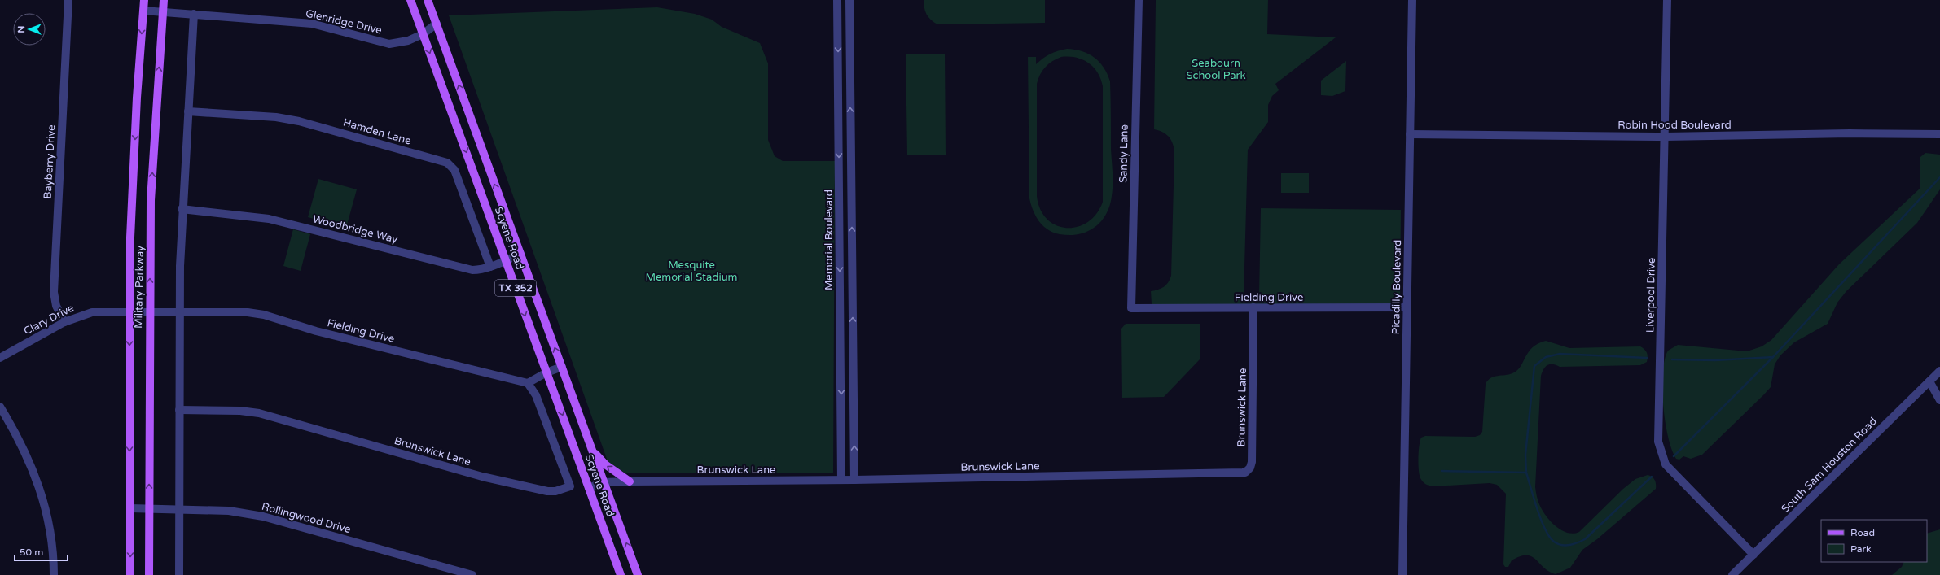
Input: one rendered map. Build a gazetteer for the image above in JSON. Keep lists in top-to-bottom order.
{
  "streets": {
    "main road": ["Scyene Road", "Military Parkway", "TX 352"],
    "street": [
      "Glenridge Drive",
      "Robin Hood Boulevard",
      "Hamden Lane",
      "Sandy Lane",
      "Bayberry Drive",
      "Woodbridge Way",
      "Memorial Boulevard",
      "Picadilly Boulevard",
      "Liverpool Drive",
      "Fielding Drive",
      "Clary Drive",
      "Brunswick Lane",
      "South Sam Houston Road",
      "Rollingwood Drive"
    ]
  },
  "crossings": [
    ["Glenridge Drive", "Scyene Road"],
    ["Glenridge Drive", "Military Parkway"],
    ["Robin Hood Boulevard", "Picadilly Boulevard"],
    ["Robin Hood Boulevard", "Liverpool Drive"],
    ["Hamden Lane", "Woodbridge Way"],
    ["Sandy Lane", "Fielding Drive"],
    ["Bayberry Drive", "Clary Drive"],
    ["Woodbridge Way", "Scyene Road"],
    ["Scyene Road", "Brunswick Lane"],
    ["Memorial Boulevard", "Brunswick Lane"],
    ["Military Parkway", "Fielding Drive"],
    ["Military Parkway", "Clary Drive"],
    ["Military Parkway", "Rollingwood Drive"],
    ["Picadilly Boulevard", "Fielding Drive"],
    ["Liverpool Drive", "South Sam Houston Road"],
    ["Fielding Drive", "Clary Drive"],
    ["Fielding Drive", "Brunswick Lane"]
  ],
  "parks": ["Seabourn School Park", "Mesquite Memorial Stadium"],
  "legend": ["Road", "Park"],
  "scale_bar": "50 m",
  "north": "left"
}
